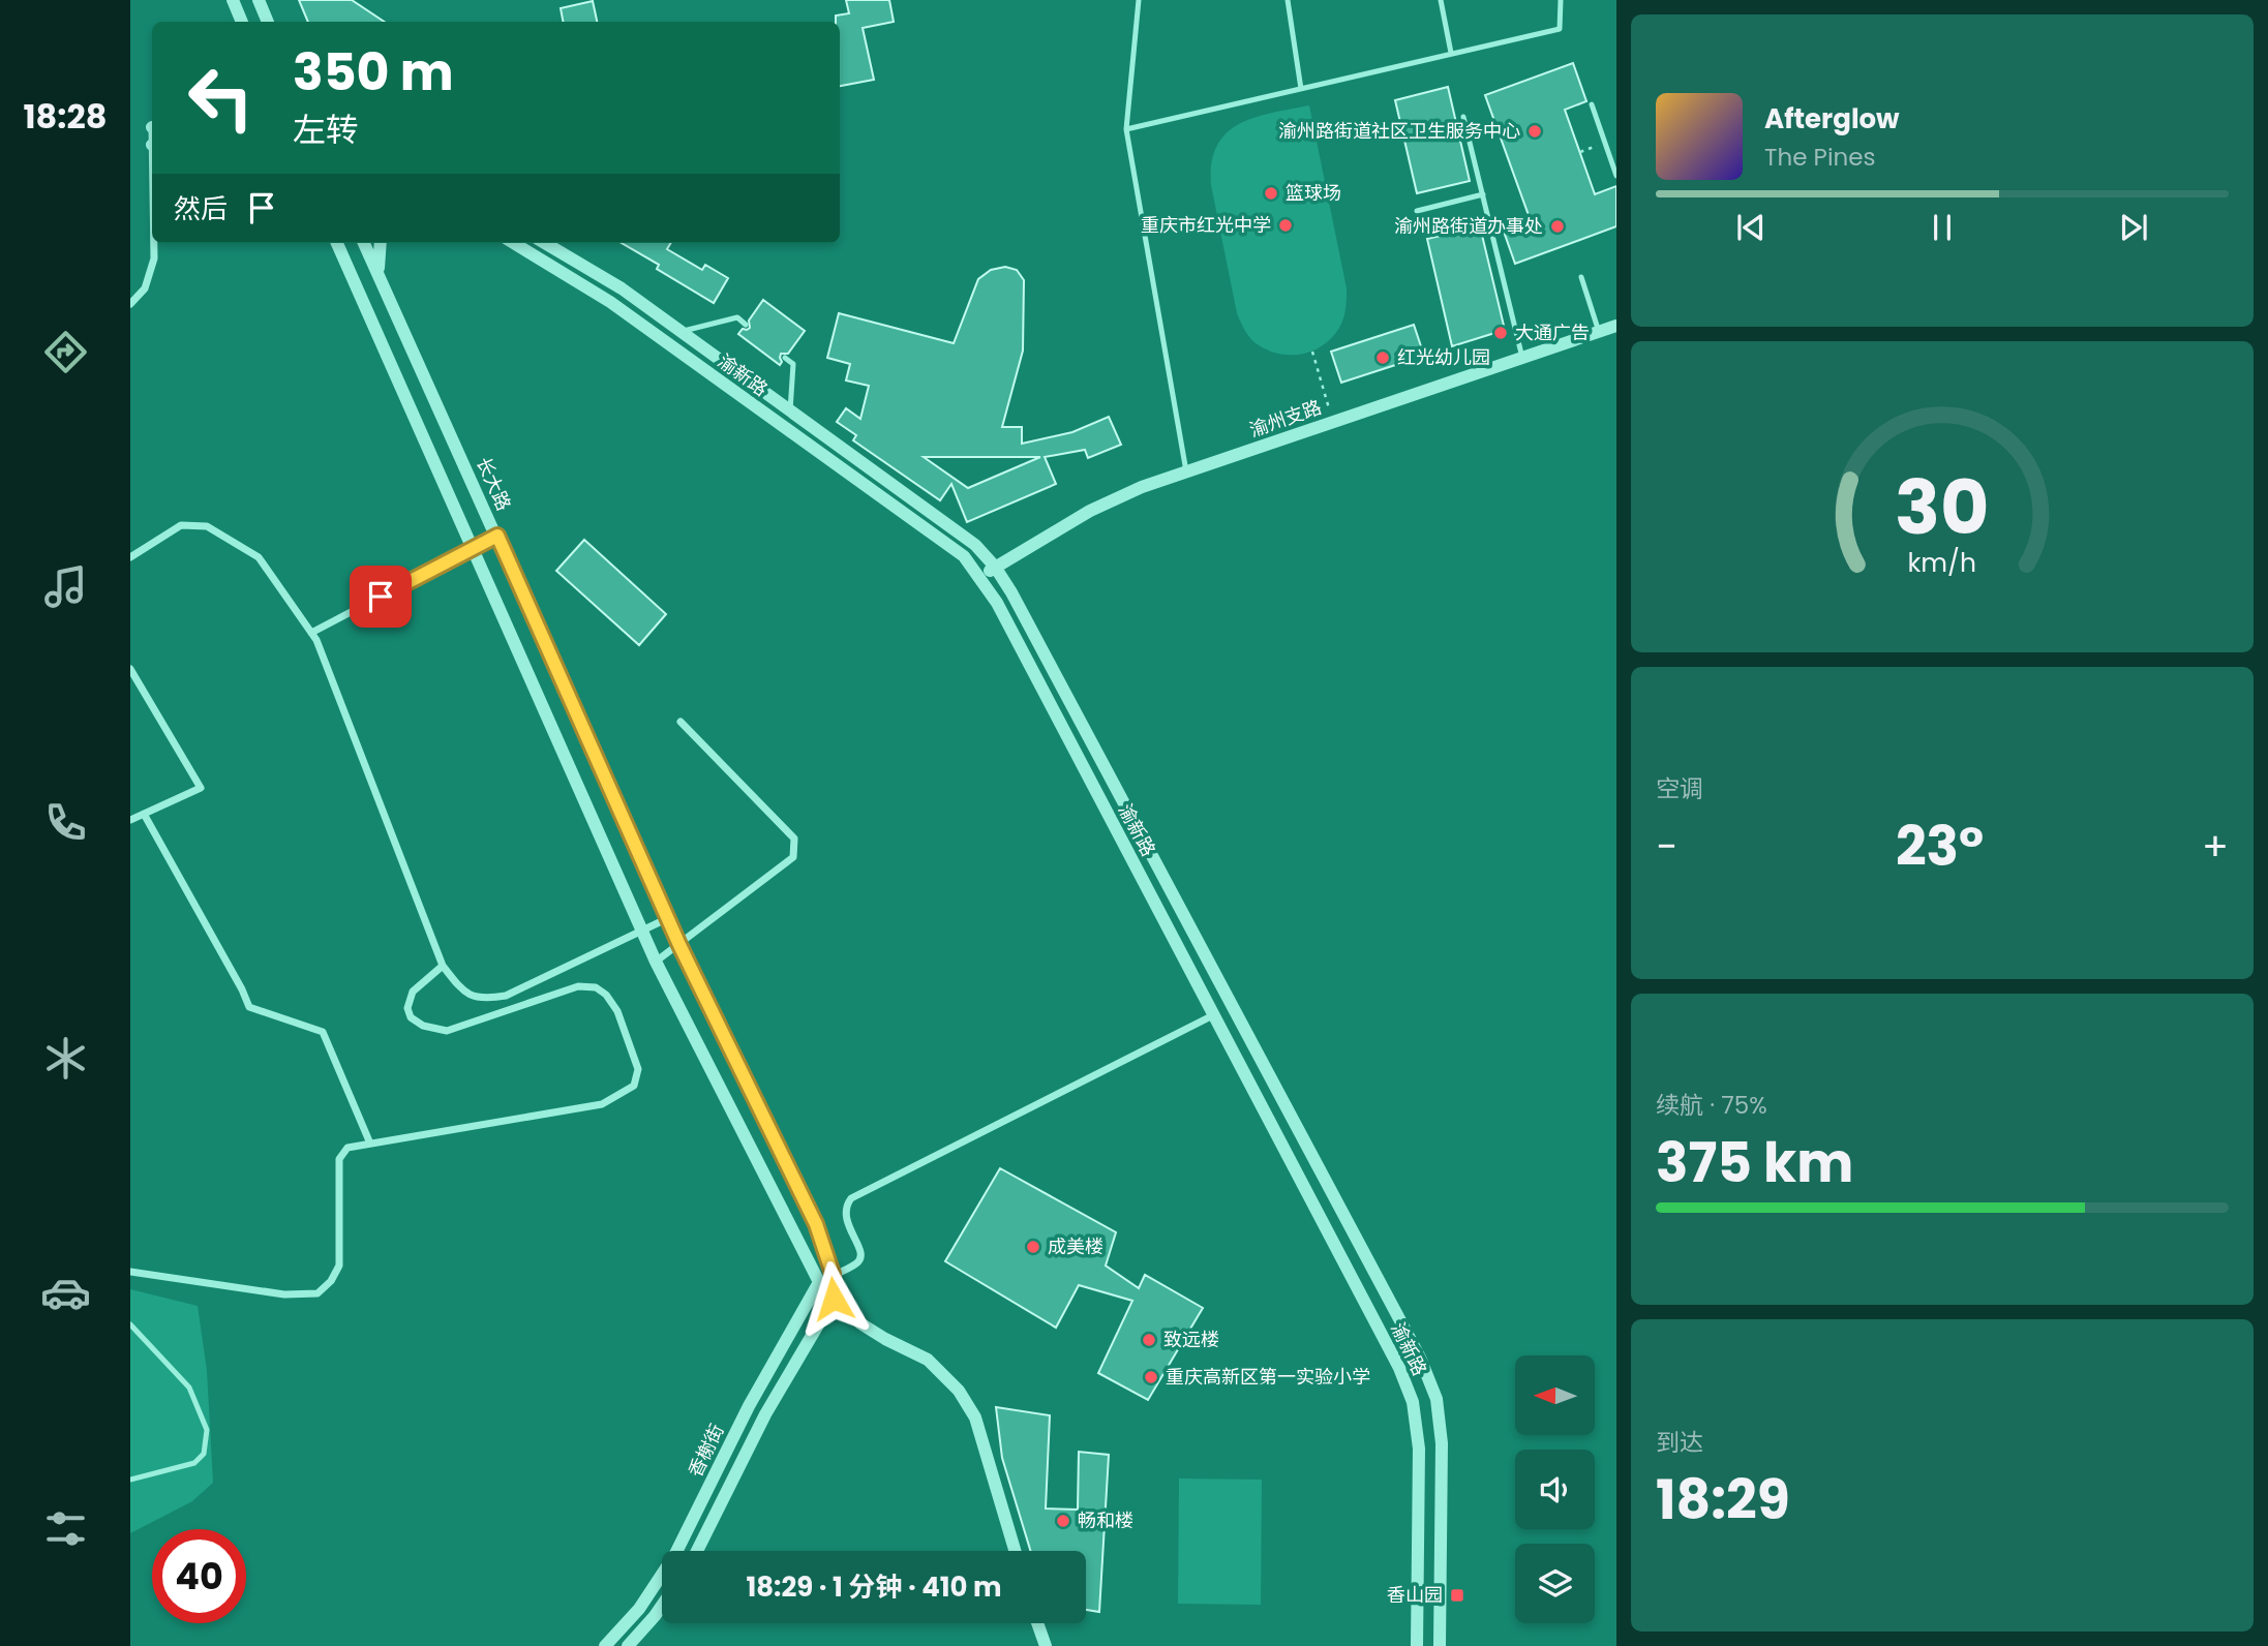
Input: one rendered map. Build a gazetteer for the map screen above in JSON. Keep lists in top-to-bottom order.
{
  "streets": {
    "street": [
      "渝新路",
      "渝州支路",
      "长大路",
      "香榭街"
    ]
  },
  "crossings": [
    ["渝新路", "渝州支路"],
    ["长大路", "香榭街"]
  ],
  "places": {
    "other": [
      "渝州路街道社区卫生服务中心",
      "篮球场",
      "重庆市红光中学",
      "渝州路街道办事处",
      "大通广告",
      "红光幼儿园",
      "成美楼",
      "致远楼",
      "重庆高新区第一实验小学",
      "畅和楼"
    ],
    "transit": ["香山园"]
  },
  "north": "left",
  "page": {
    "tabs": "18:28",
    "turn": ["350 m", "左转"],
    "song": ["Afterglow", "The Pines"],
    "then": "然后",
    "tile": [
      "空调",
      ["续航 · 75%", "375 km"],
      ["到达", "18:29"]
    ],
    "heat": ["−", "23°", "+"],
    "limit": "40",
    "trip": "18:29 · 1 分钟 · 410 m",
    "gauge": ["30", "km/h"]
  }
}
